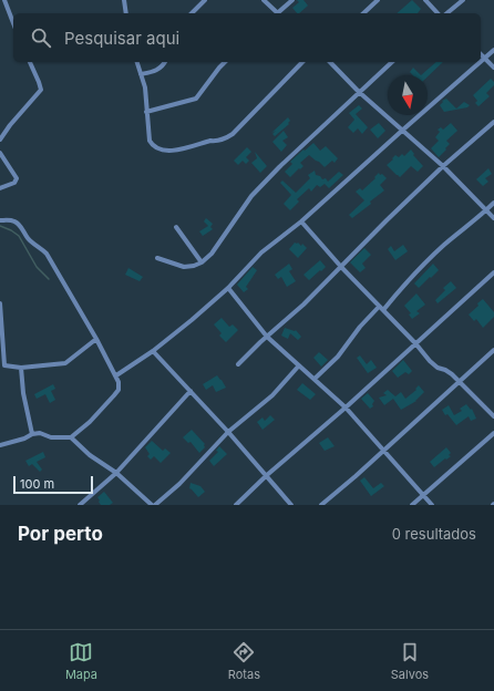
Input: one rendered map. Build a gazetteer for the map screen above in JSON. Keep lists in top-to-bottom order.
{
  "scale_bar": "100 m",
  "north": "bottom",
  "page": {
    "search": "Pesquisar aqui",
    "scale": "100 m",
    "heading": ["Por perto", "0 resultados"],
    "nav": ["Mapa", "Rotas", "Salvos"]
  }
}
